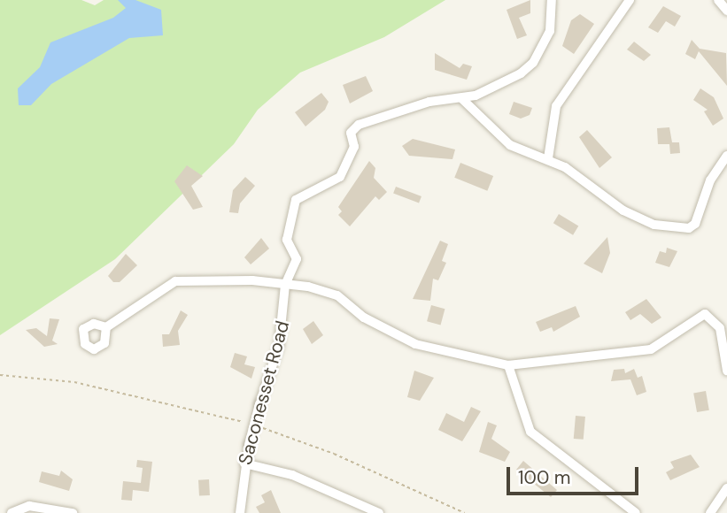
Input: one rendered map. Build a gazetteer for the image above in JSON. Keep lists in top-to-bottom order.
{
  "streets": {
    "street": ["Saconesset Road"]
  },
  "scale_bar": "100 m"
}
